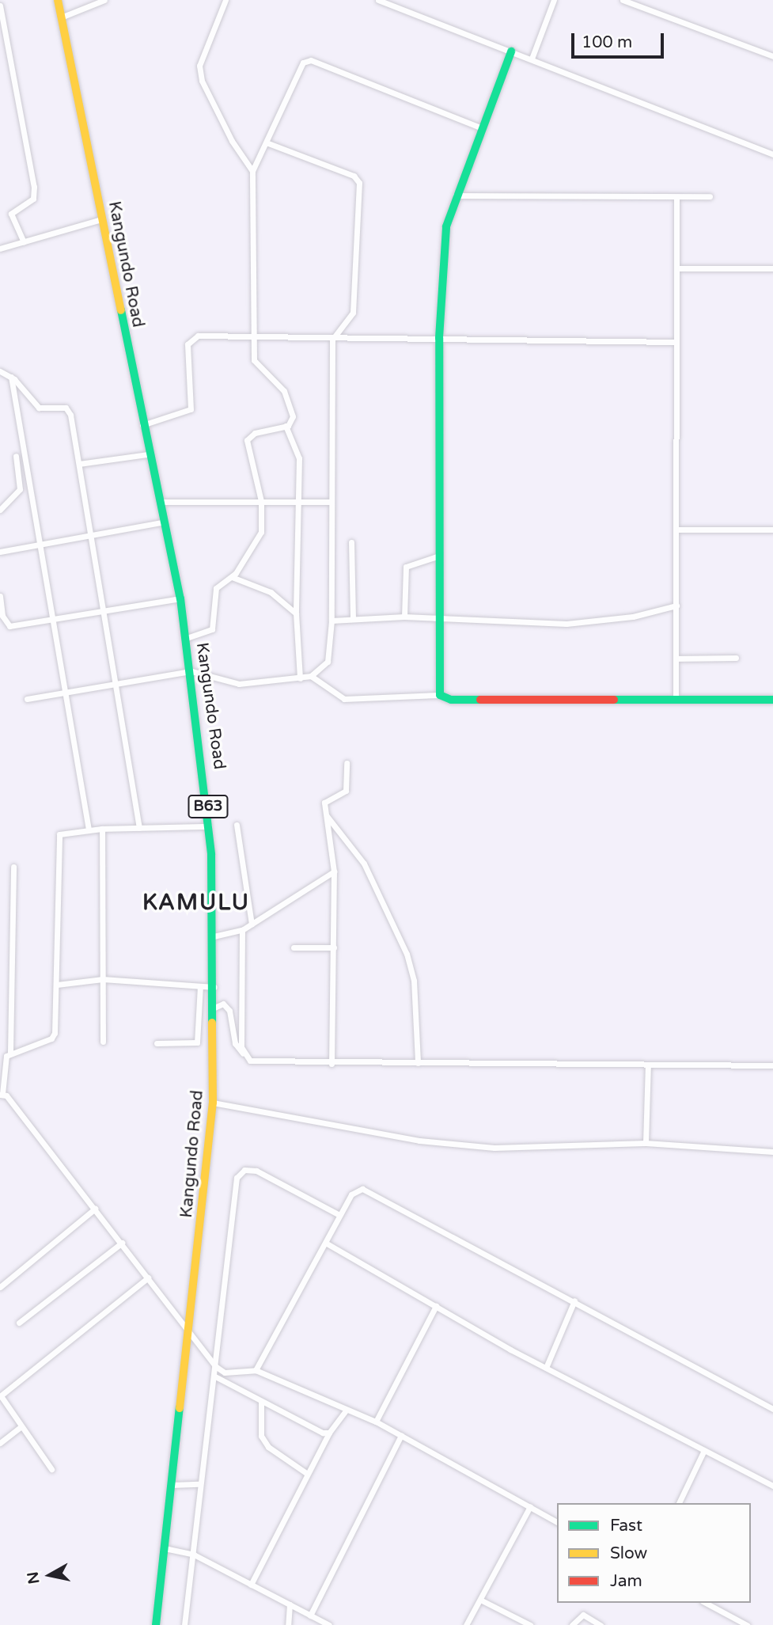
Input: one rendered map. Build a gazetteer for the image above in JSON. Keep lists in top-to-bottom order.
{
  "streets": {
    "main road": ["Kangundo Road", "B63"]
  },
  "districts": ["KAMULU"],
  "legend": ["Fast", "Slow", "Jam"],
  "scale_bar": "100 m",
  "north": "left"
}
